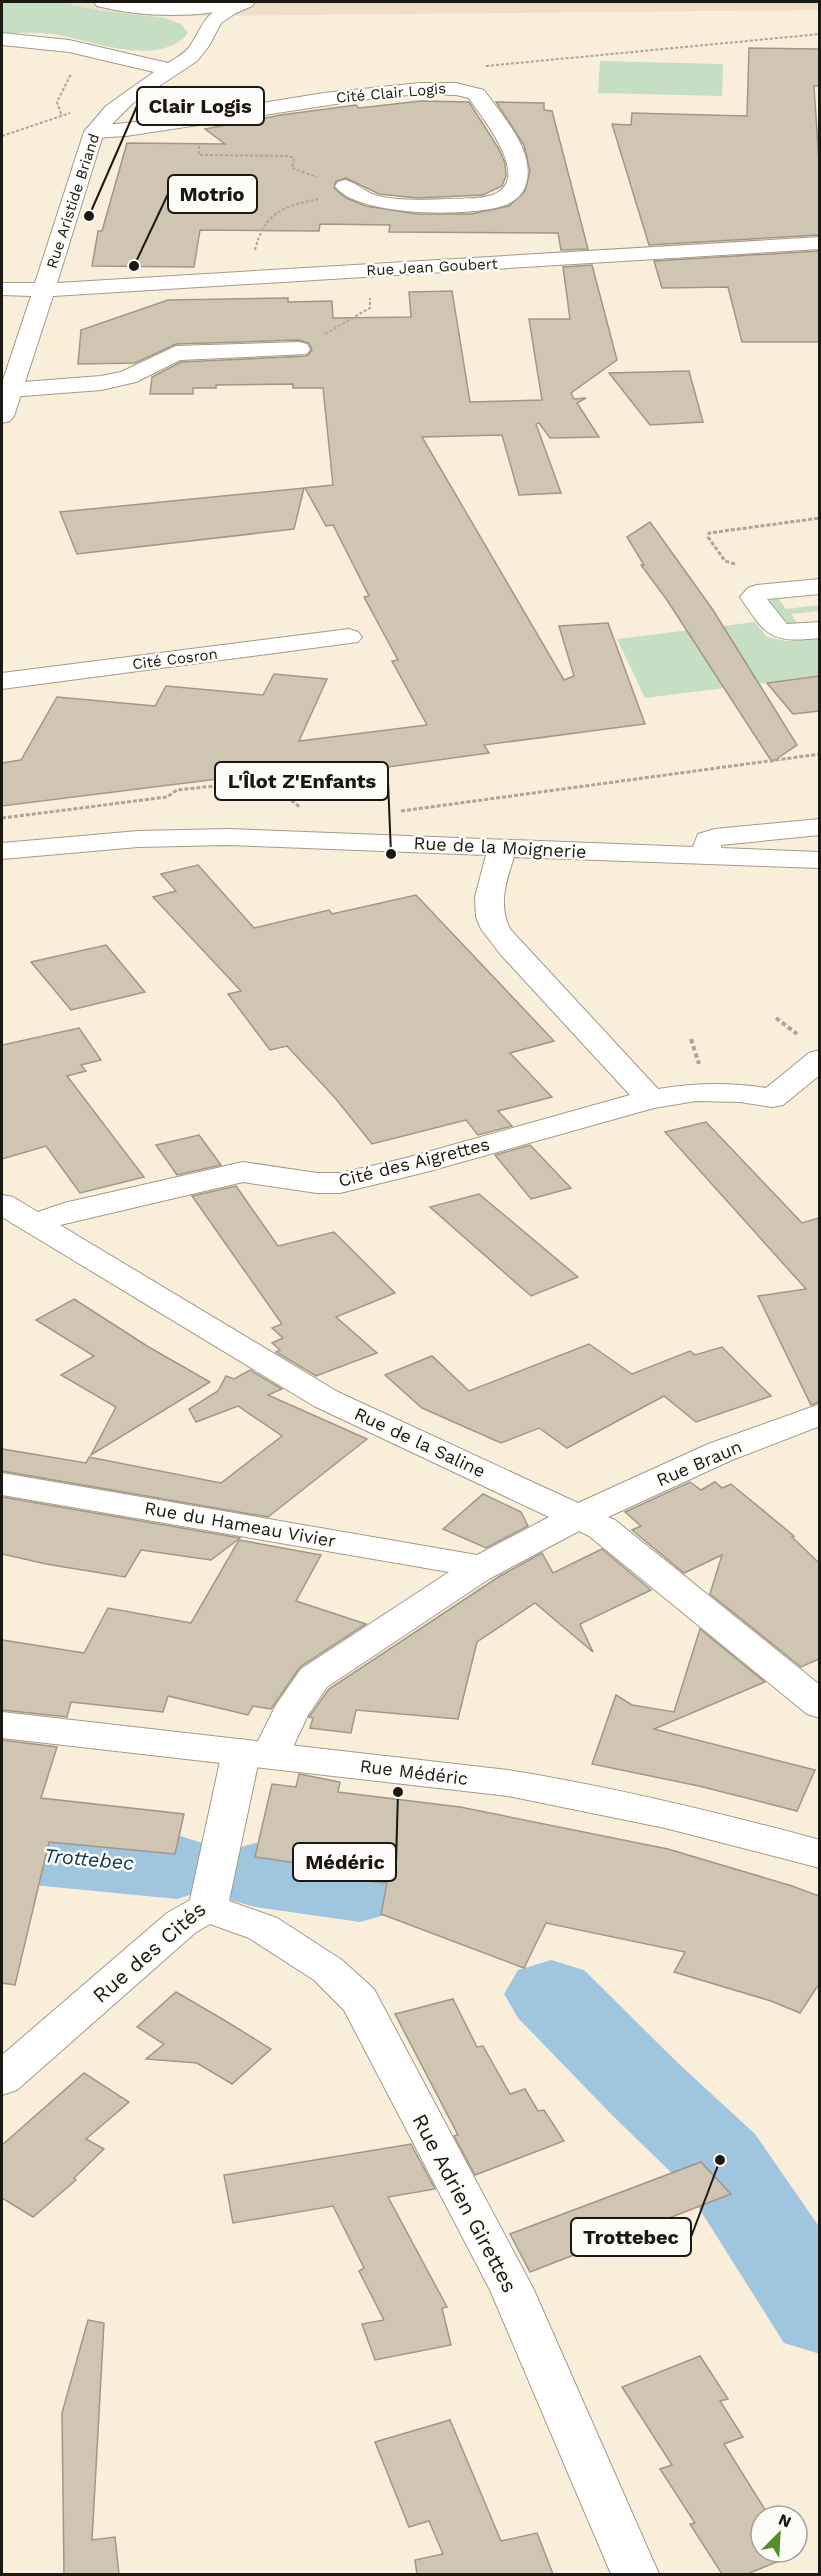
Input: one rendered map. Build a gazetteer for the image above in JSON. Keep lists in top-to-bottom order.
{
  "streets": {
    "street": [
      "Cité Clair Logis",
      "Rue Aristide Briand",
      "Rue Jean Goubert",
      "Cité Cosron",
      "Rue de la Moignerie",
      "Cité des Aigrettes",
      "Rue de la Saline",
      "Rue Braun",
      "Rue du Hameau Vivier",
      "Rue Médéric",
      "Rue des Cités",
      "Rue Adrien Girettes"
    ]
  },
  "crossings": [
    ["Cité Clair Logis", "Rue Aristide Briand"],
    ["Rue Aristide Briand", "Rue Jean Goubert"],
    ["Cité des Aigrettes", "Rue de la Saline"],
    ["Rue de la Saline", "Rue Braun"],
    ["Rue Médéric", "Rue des Cités"],
    ["Rue des Cités", "Rue Adrien Girettes"]
  ],
  "water": ["Trottebec"],
  "places": [
    "Clair Logis",
    "Motrio",
    "L'Îlot Z'Enfants",
    "Médéric",
    "Trottebec"
  ],
  "north": "top right"
}
